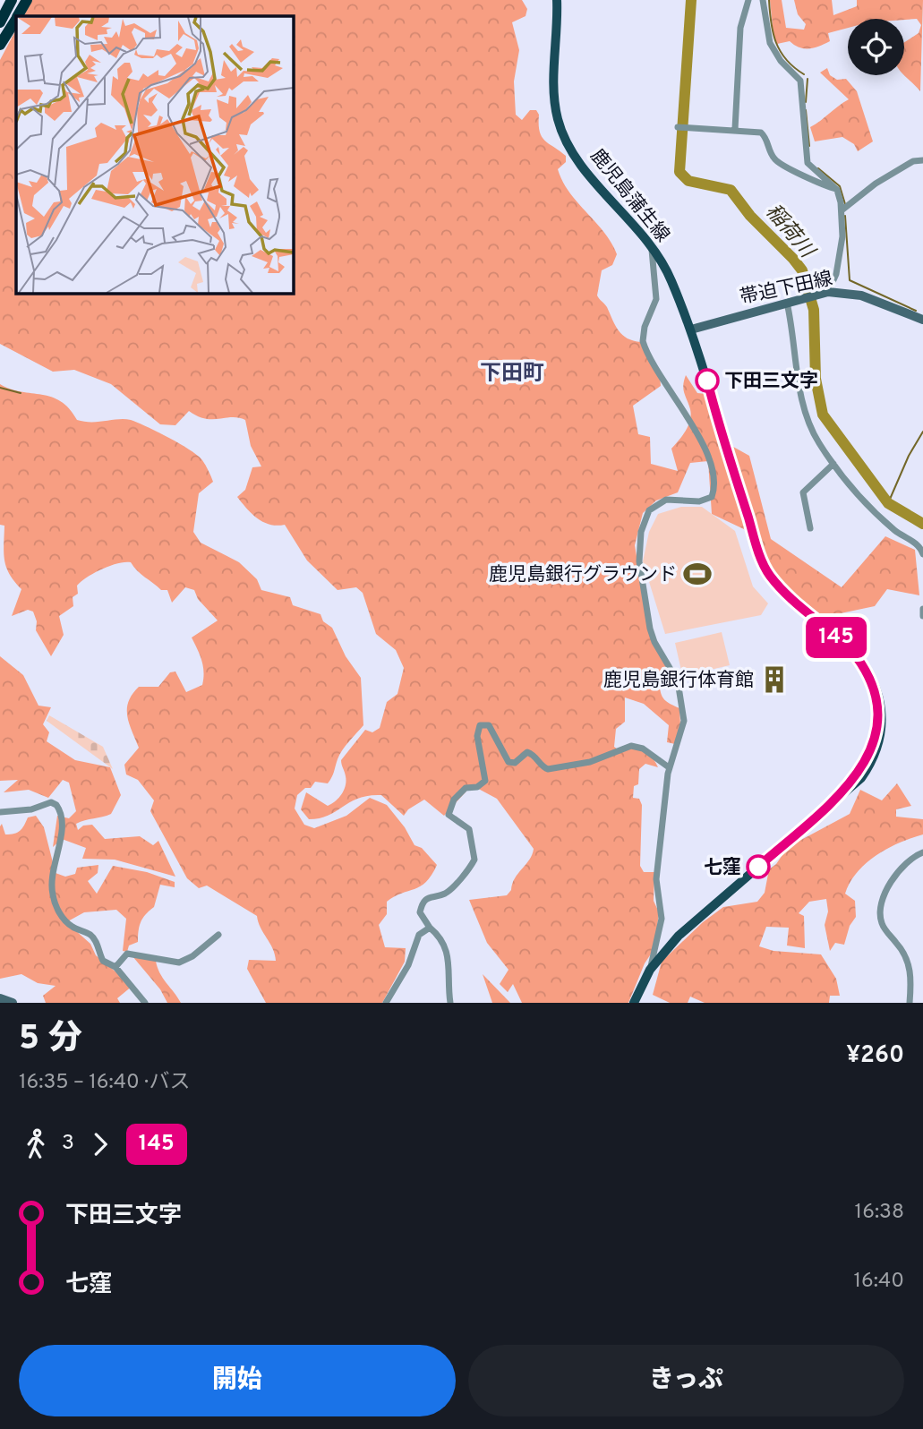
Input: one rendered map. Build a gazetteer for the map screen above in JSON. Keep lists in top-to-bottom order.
{
  "streets": {
    "main road": ["鹿児島蒲生線", "帯迫下田線"]
  },
  "crossings": [
    ["鹿児島蒲生線", "帯迫下田線"]
  ],
  "districts": ["下田町"],
  "water": ["稲荷川"],
  "places": {
    "other": ["下田三文字", "七窪"],
    "sports": ["鹿児島銀行グラウンド"],
    "building": ["鹿児島銀行体育館"]
  },
  "lines": ["bus line 145"],
  "page": {
    "on_map": "145",
    "heading": ["5 分", "16:35 – 16:40 · バス", "¥260"],
    "legs": ["3", "145"],
    "list": [
      {
        "name": "下田三文字",
        "value": "16:38"
      },
      {
        "name": "七窪",
        "value": "16:40"
      }
    ],
    "buttons": ["開始", "きっぷ"]
  }
}
